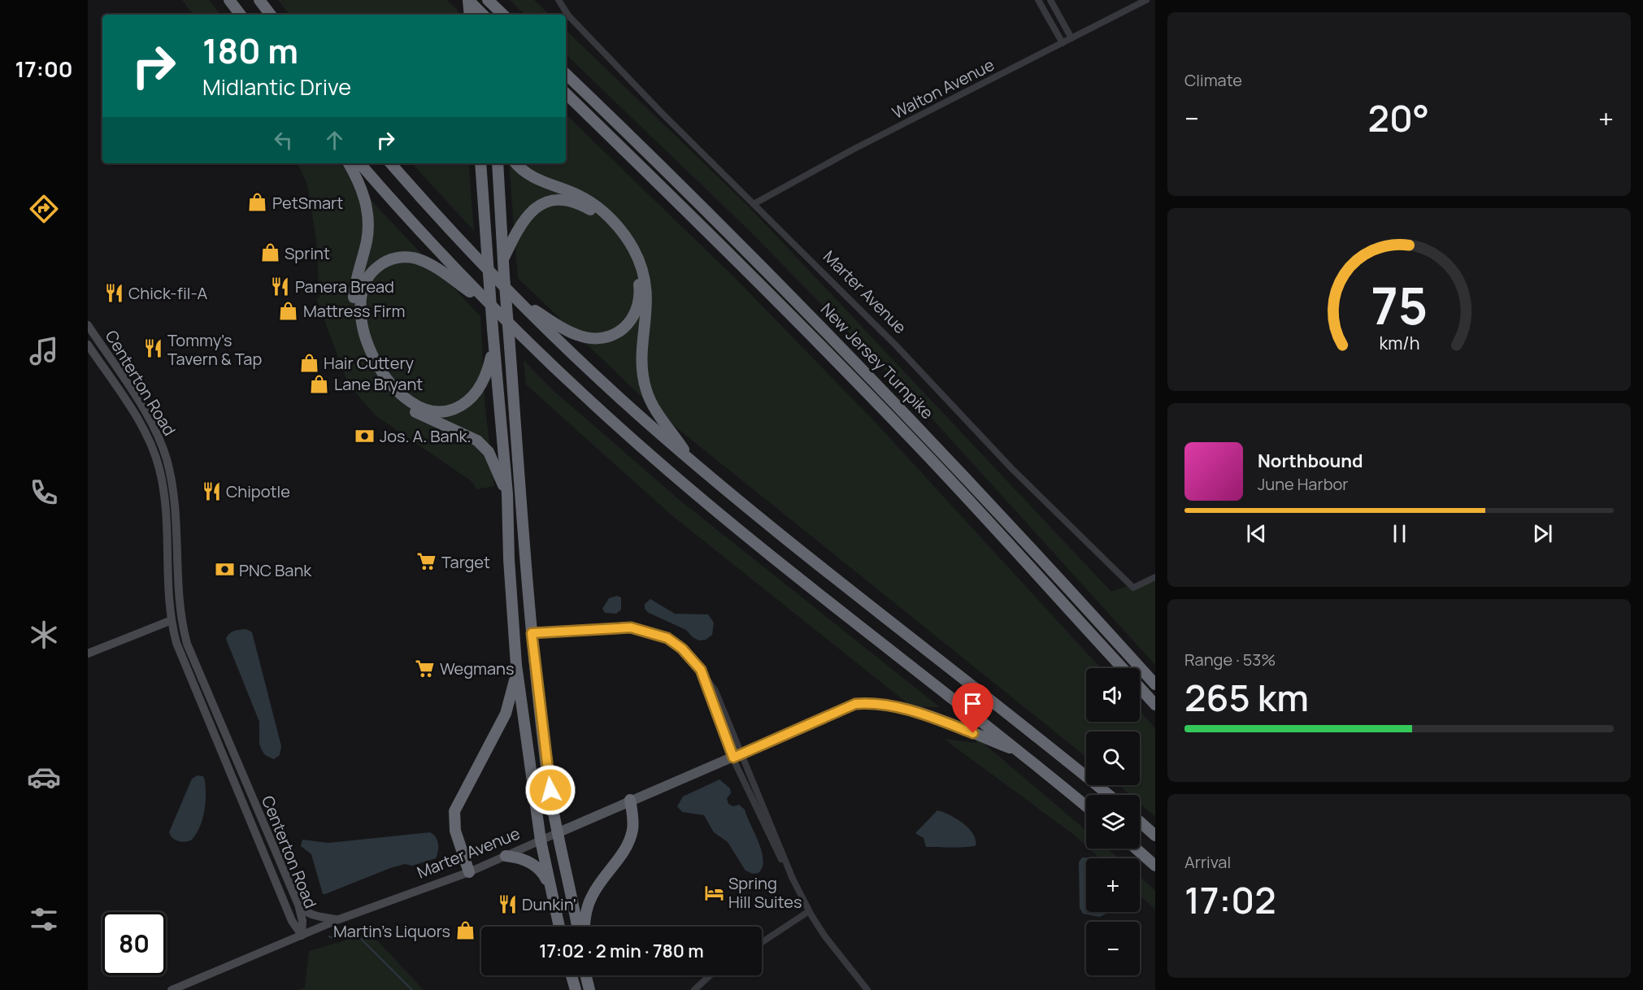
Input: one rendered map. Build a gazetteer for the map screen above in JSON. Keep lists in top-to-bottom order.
{
  "streets": {
    "highway": ["New Jersey Turnpike"],
    "main road": ["Marter Avenue", "Centerton Road"],
    "street": ["Walton Avenue"]
  },
  "crossings": [
    ["Walton Avenue", "Marter Avenue"],
    ["Marter Avenue", "Centerton Road"]
  ],
  "places": {
    "shop": [
      "PetSmart",
      "Sprint",
      "Mattress Firm",
      "Hair Cuttery",
      "Lane Bryant",
      "Martin's Liquors"
    ],
    "restaurant": [
      "Panera Bread",
      "Chick-fil-A",
      "Tommy's Tavern & Tap",
      "Chipotle",
      "Dunkin'"
    ],
    "bank": ["Jos. A. Bank.", "PNC Bank"],
    "supermarket": ["Target", "Wegmans"],
    "hotel": ["Spring Hill Suites"]
  },
  "page": {
    "tabs": "17:00",
    "tile": [
      "Climate",
      ["Range · 53%", "265 km"],
      ["Arrival", "17:02"]
    ],
    "turn": ["180 m", "Midlantic Drive"],
    "heat": ["−", "20°", "+"],
    "song": ["Northbound", "June Harbor"],
    "map_buttons": ["+", "−"],
    "limit": "80",
    "trip": "17:02 · 2 min · 780 m",
    "gauge": ["75", "km/h"]
  }
}
